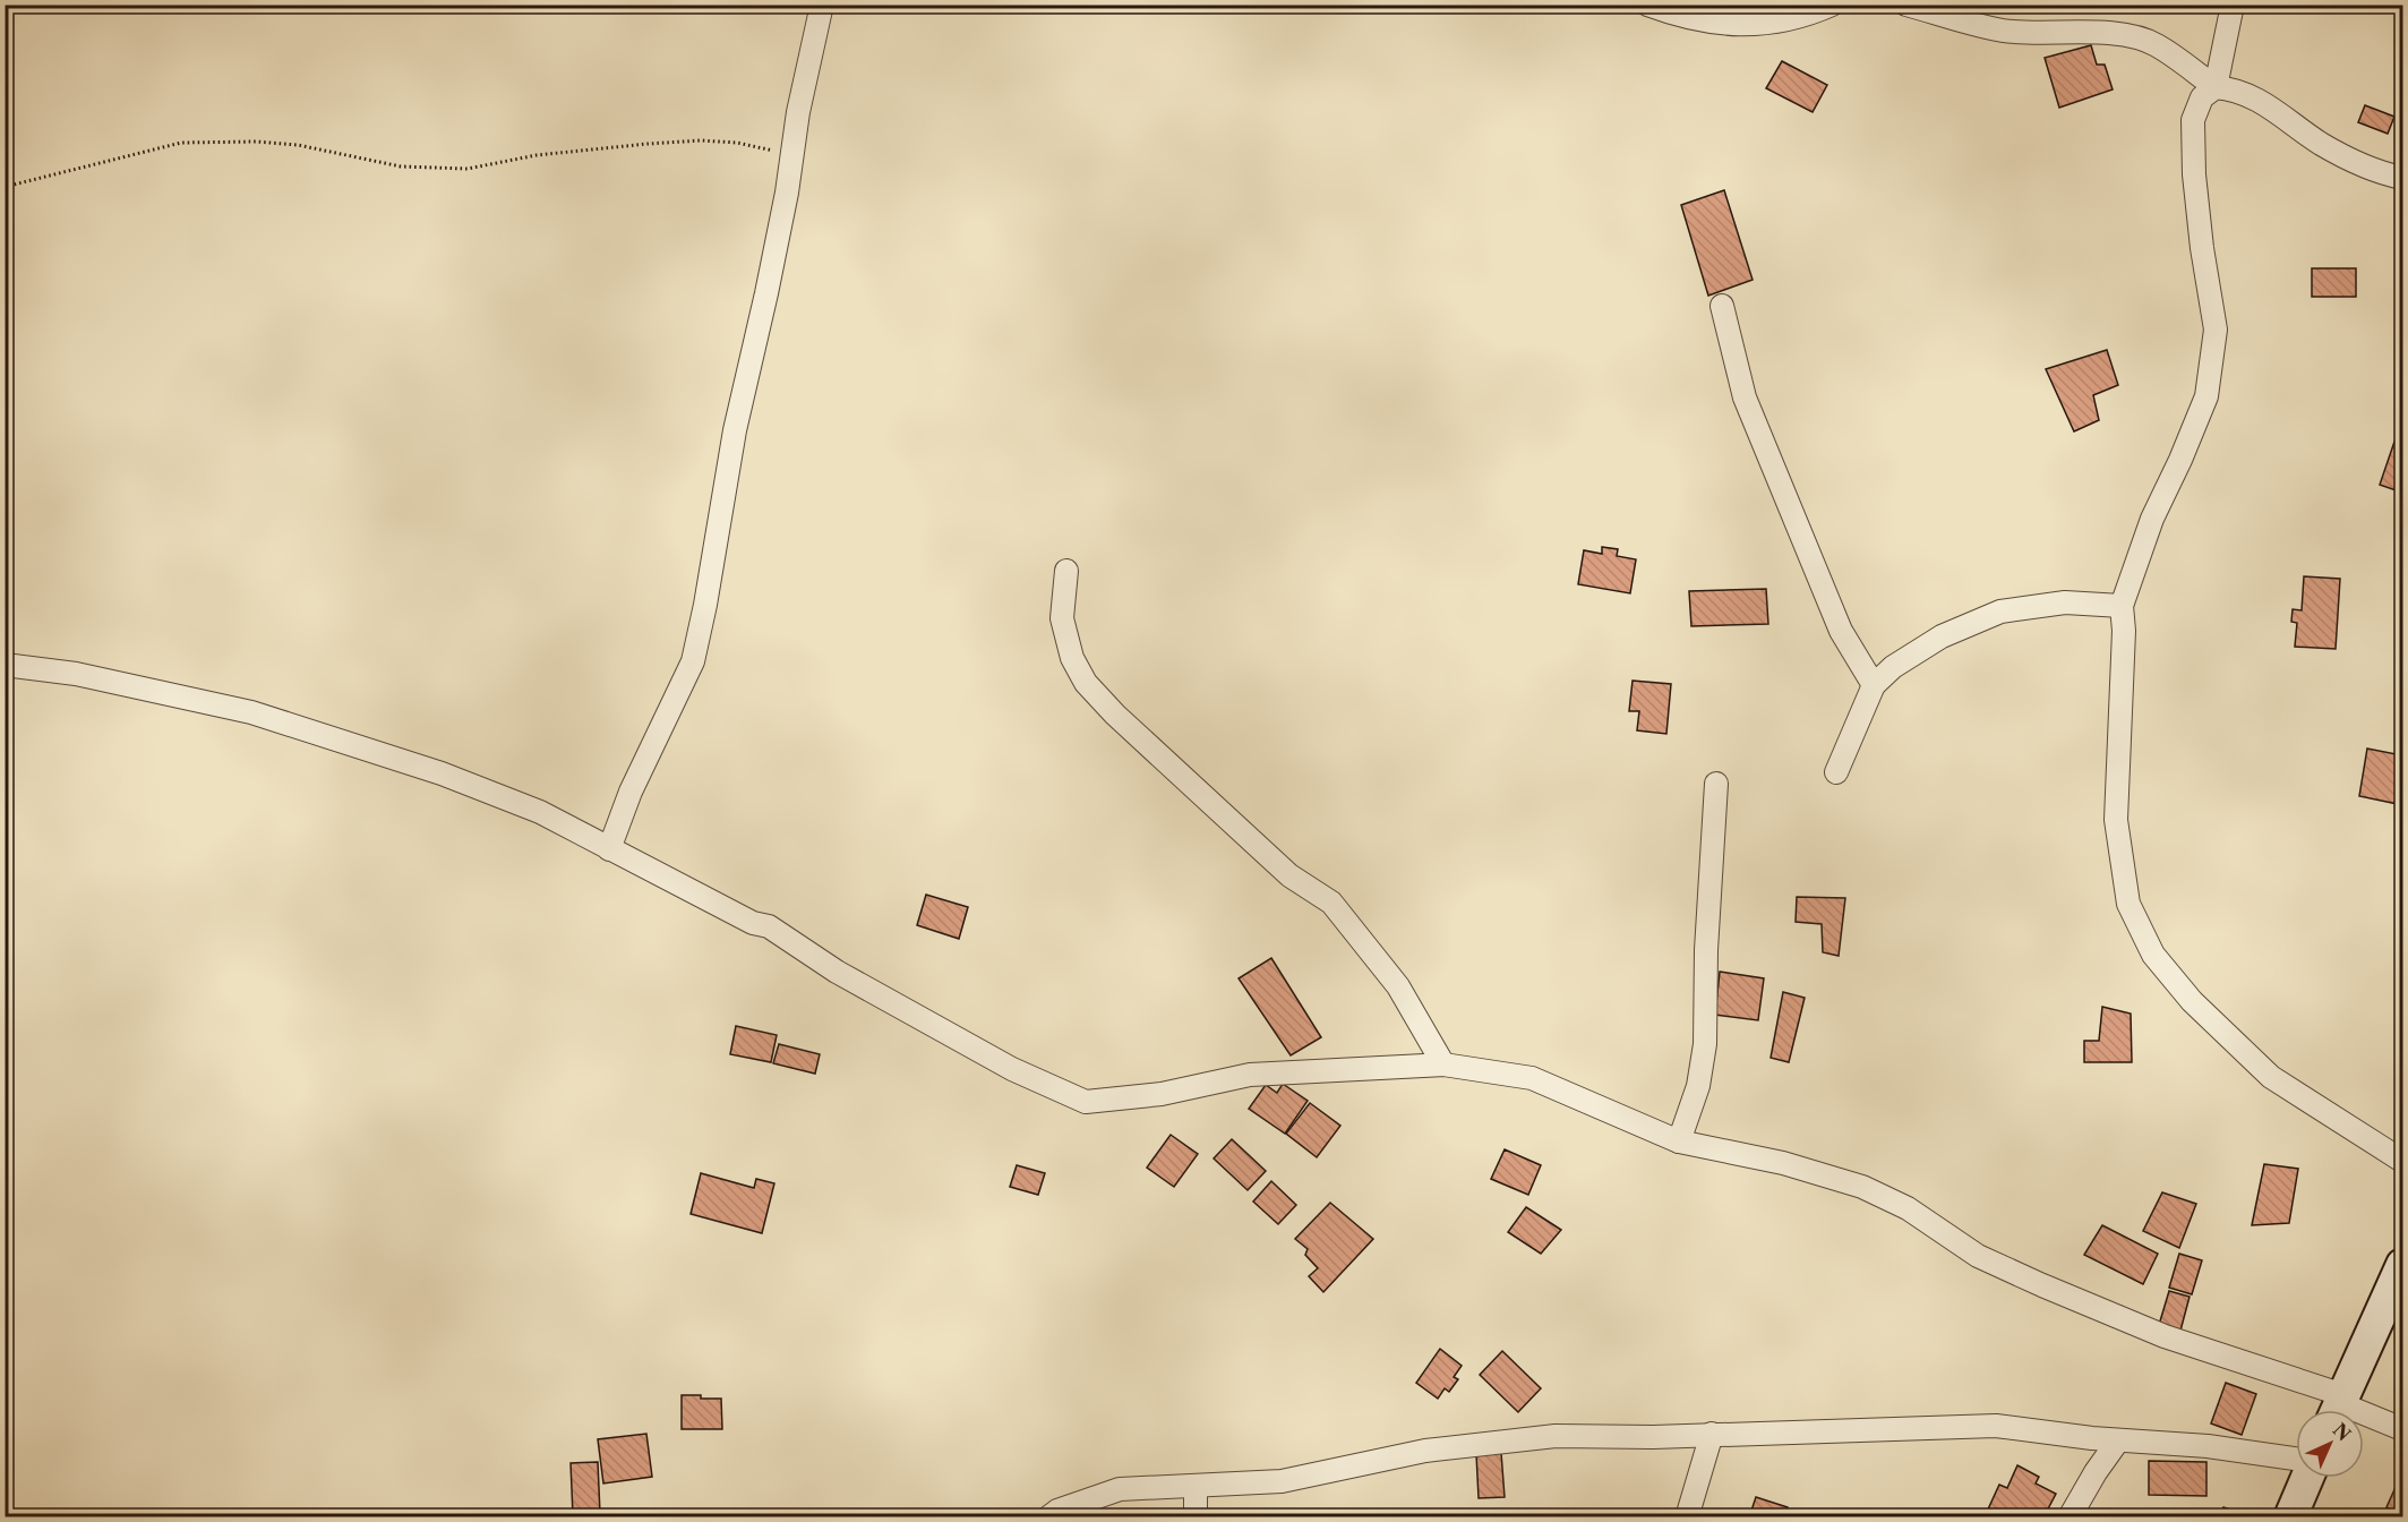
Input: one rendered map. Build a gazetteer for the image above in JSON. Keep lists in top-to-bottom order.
{
  "north": "top right"
}
